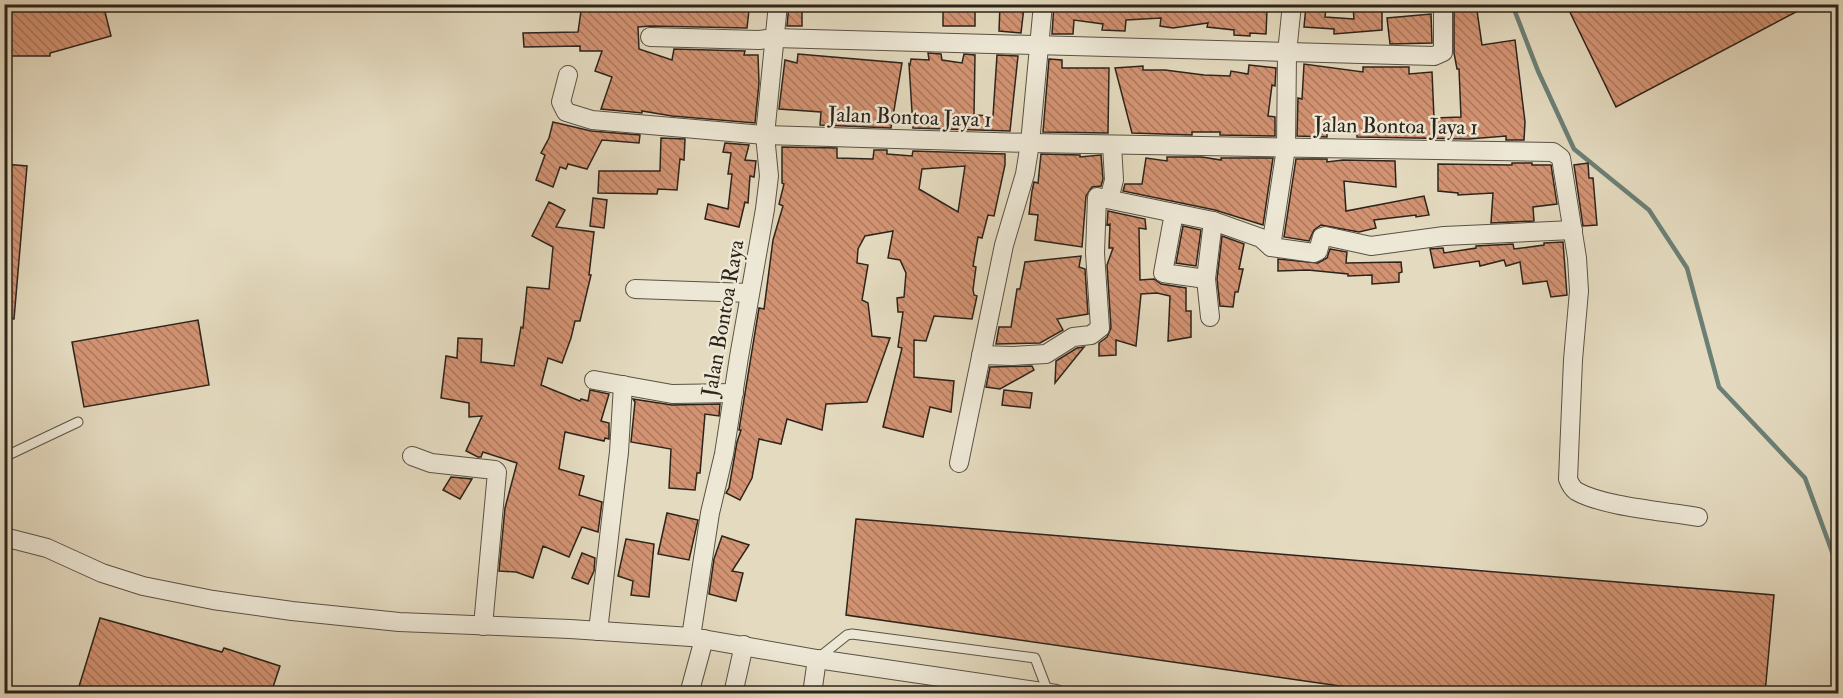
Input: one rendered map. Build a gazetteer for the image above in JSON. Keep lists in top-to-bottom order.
{
  "streets": {
    "street": ["Jalan Bontoa Jaya 1", "Jalan Bontoa Raya"]
  },
  "crossings": [
    ["Jalan Bontoa Jaya 1", "Jalan Bontoa Raya"]
  ]
}
